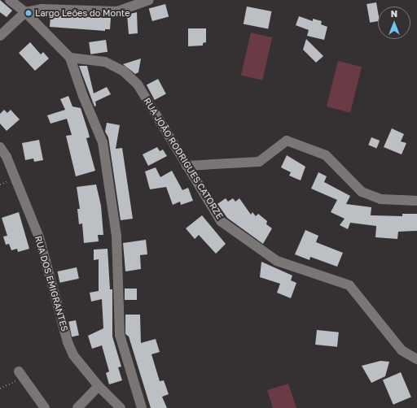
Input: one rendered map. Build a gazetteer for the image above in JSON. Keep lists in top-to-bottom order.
{
  "streets": {
    "street": ["RUA JOÃO RODRIGUES CATORZE", "RUA DOS EMIGRANTES"]
  },
  "places": ["Largo Leões do Monte"],
  "north": "top"
}
